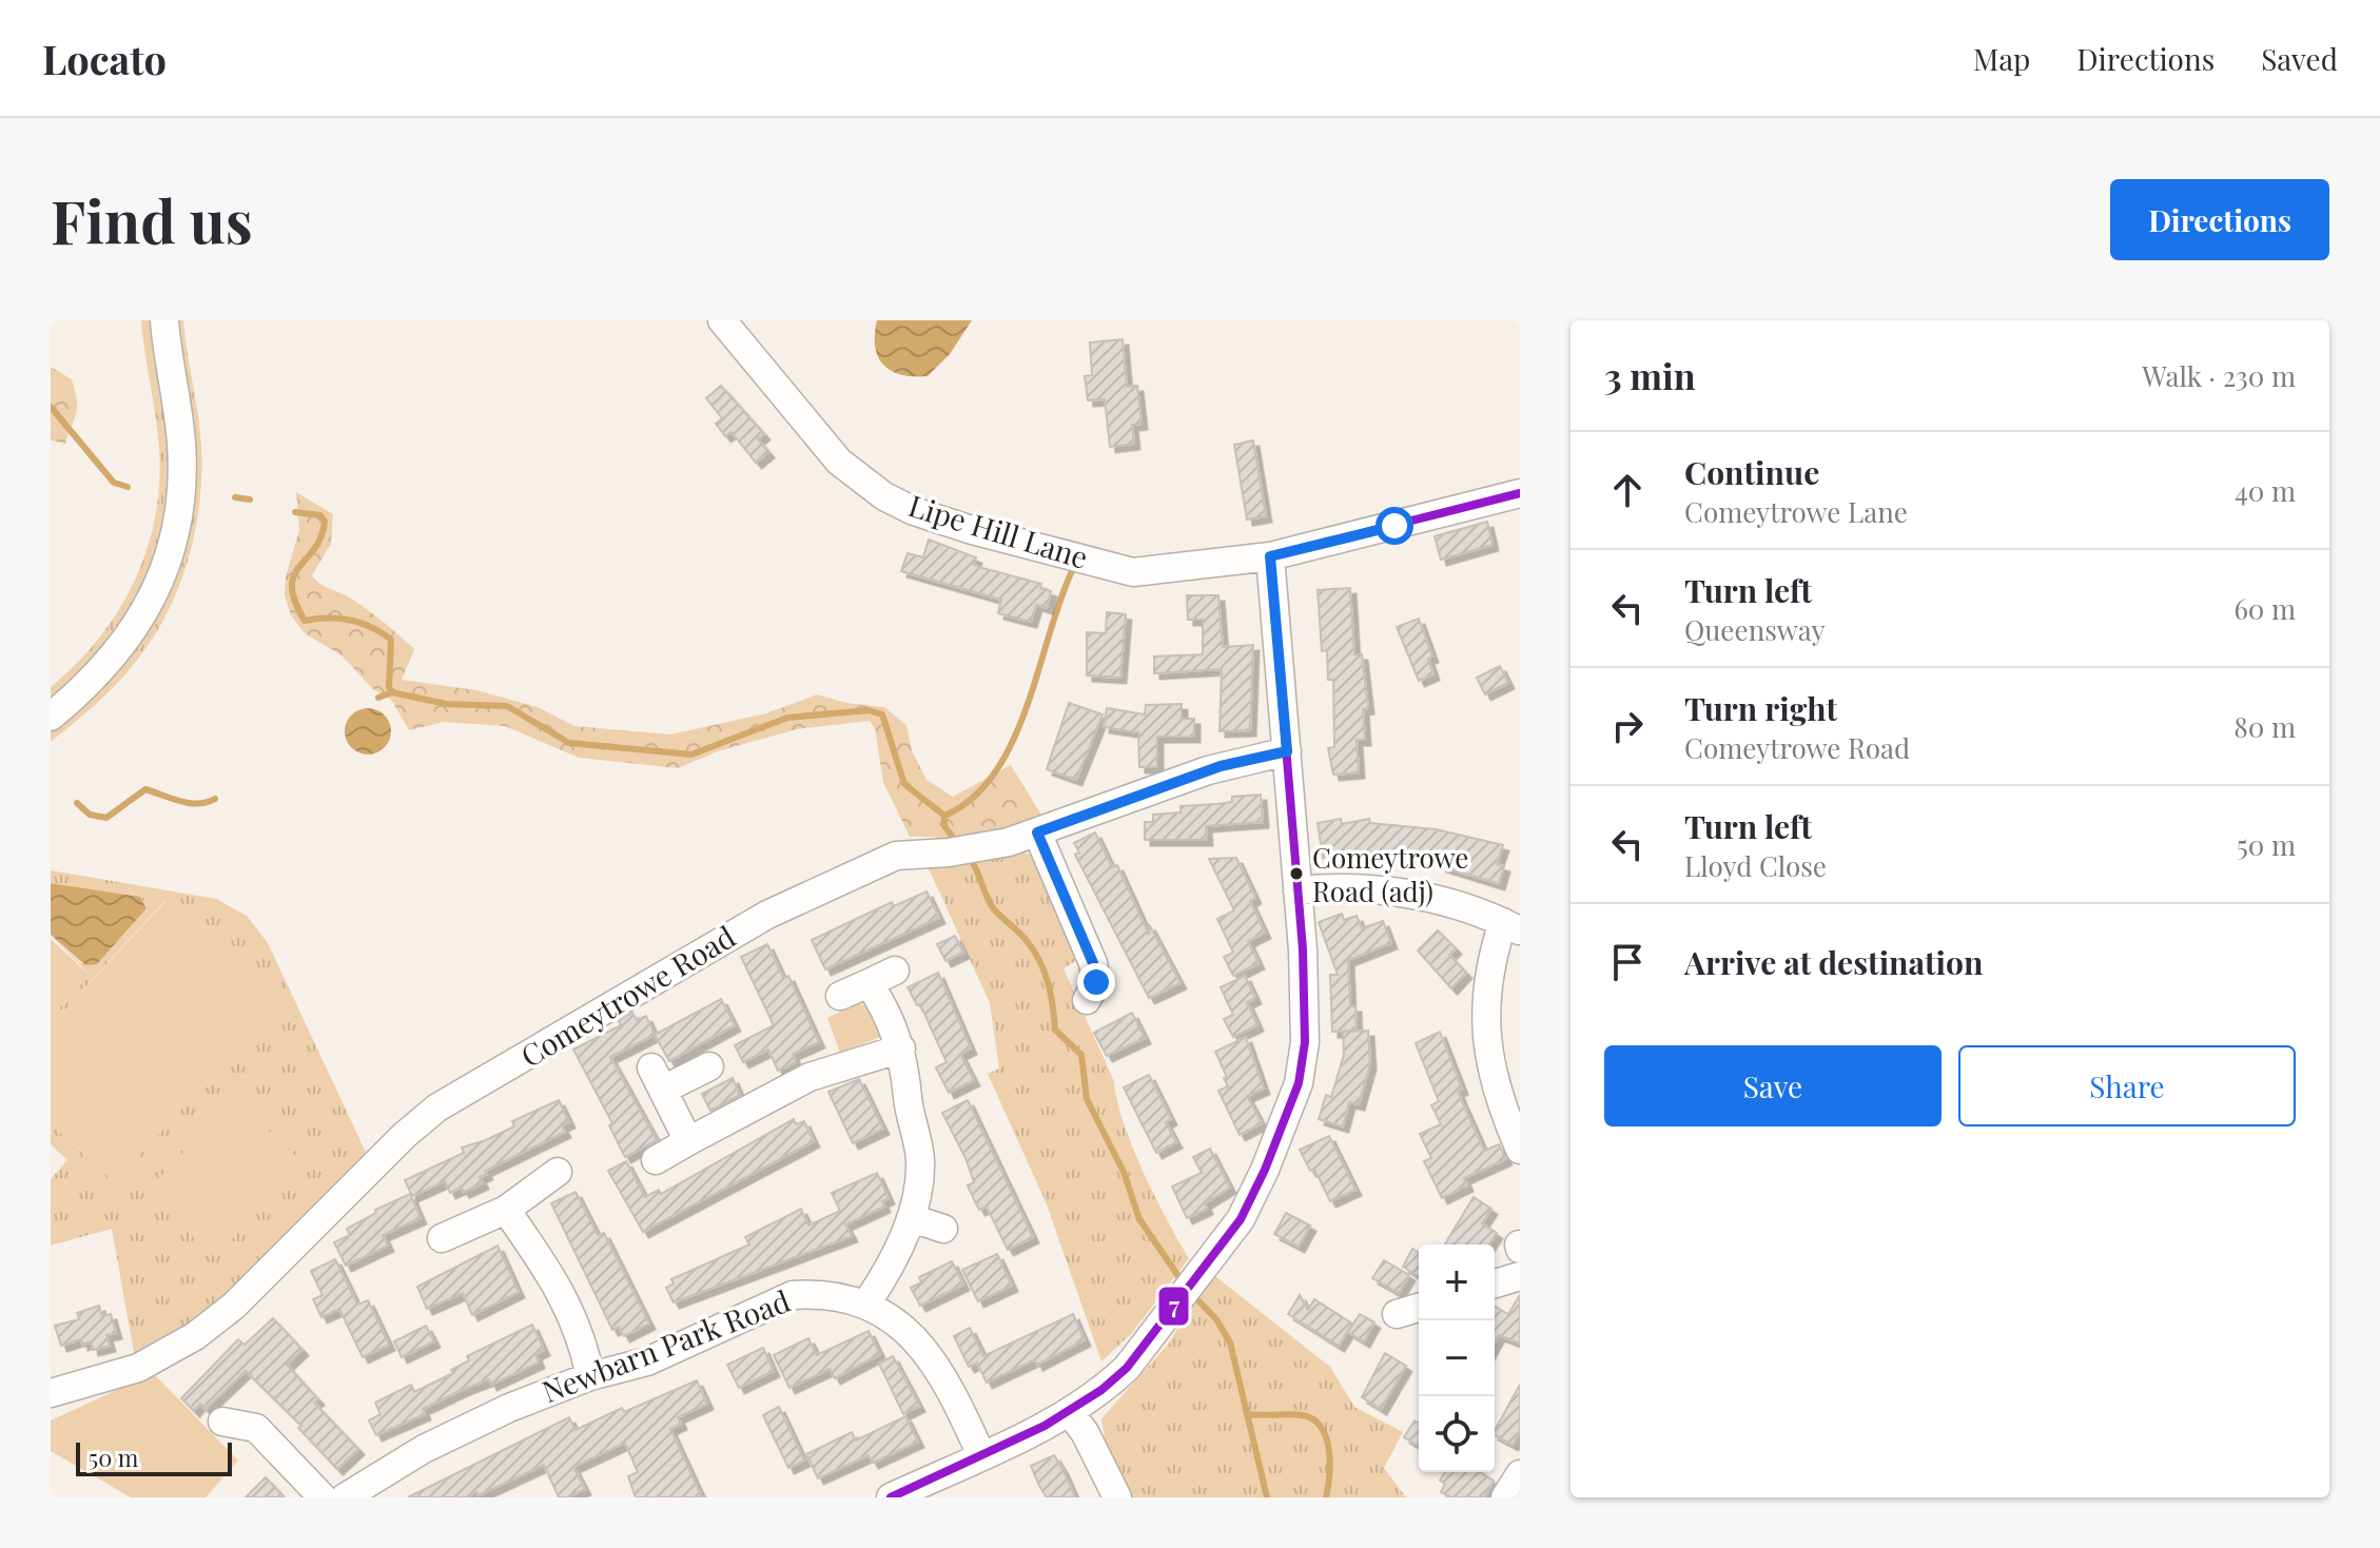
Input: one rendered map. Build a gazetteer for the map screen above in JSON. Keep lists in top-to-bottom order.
{
  "streets": {
    "street": ["Lipe Hill Lane", "Comeytrowe Road", "Newbarn Park Road"]
  },
  "places": ["Comeytrowe Road (adj)"],
  "lines": ["transit line 7"],
  "scale_bar": "50 m",
  "page": {
    "header": "Locato",
    "nav": ["Map", "Directions", "Saved"],
    "buttons": [
      "Directions",
      ["Save", "Share"]
    ],
    "title": "Find us",
    "heading": ["3 min", "Walk · 230 m"],
    "list": [
      ["Continue", "Comeytrowe Lane", "40 m"],
      ["Turn left", "Queensway", "60 m"],
      ["Turn right", "Comeytrowe Road", "80 m"],
      ["Turn left", "Lloyd Close", "50 m"],
      "Arrive at destination"
    ],
    "map_buttons": ["+", "−"],
    "scale": "50 m"
  }
}
